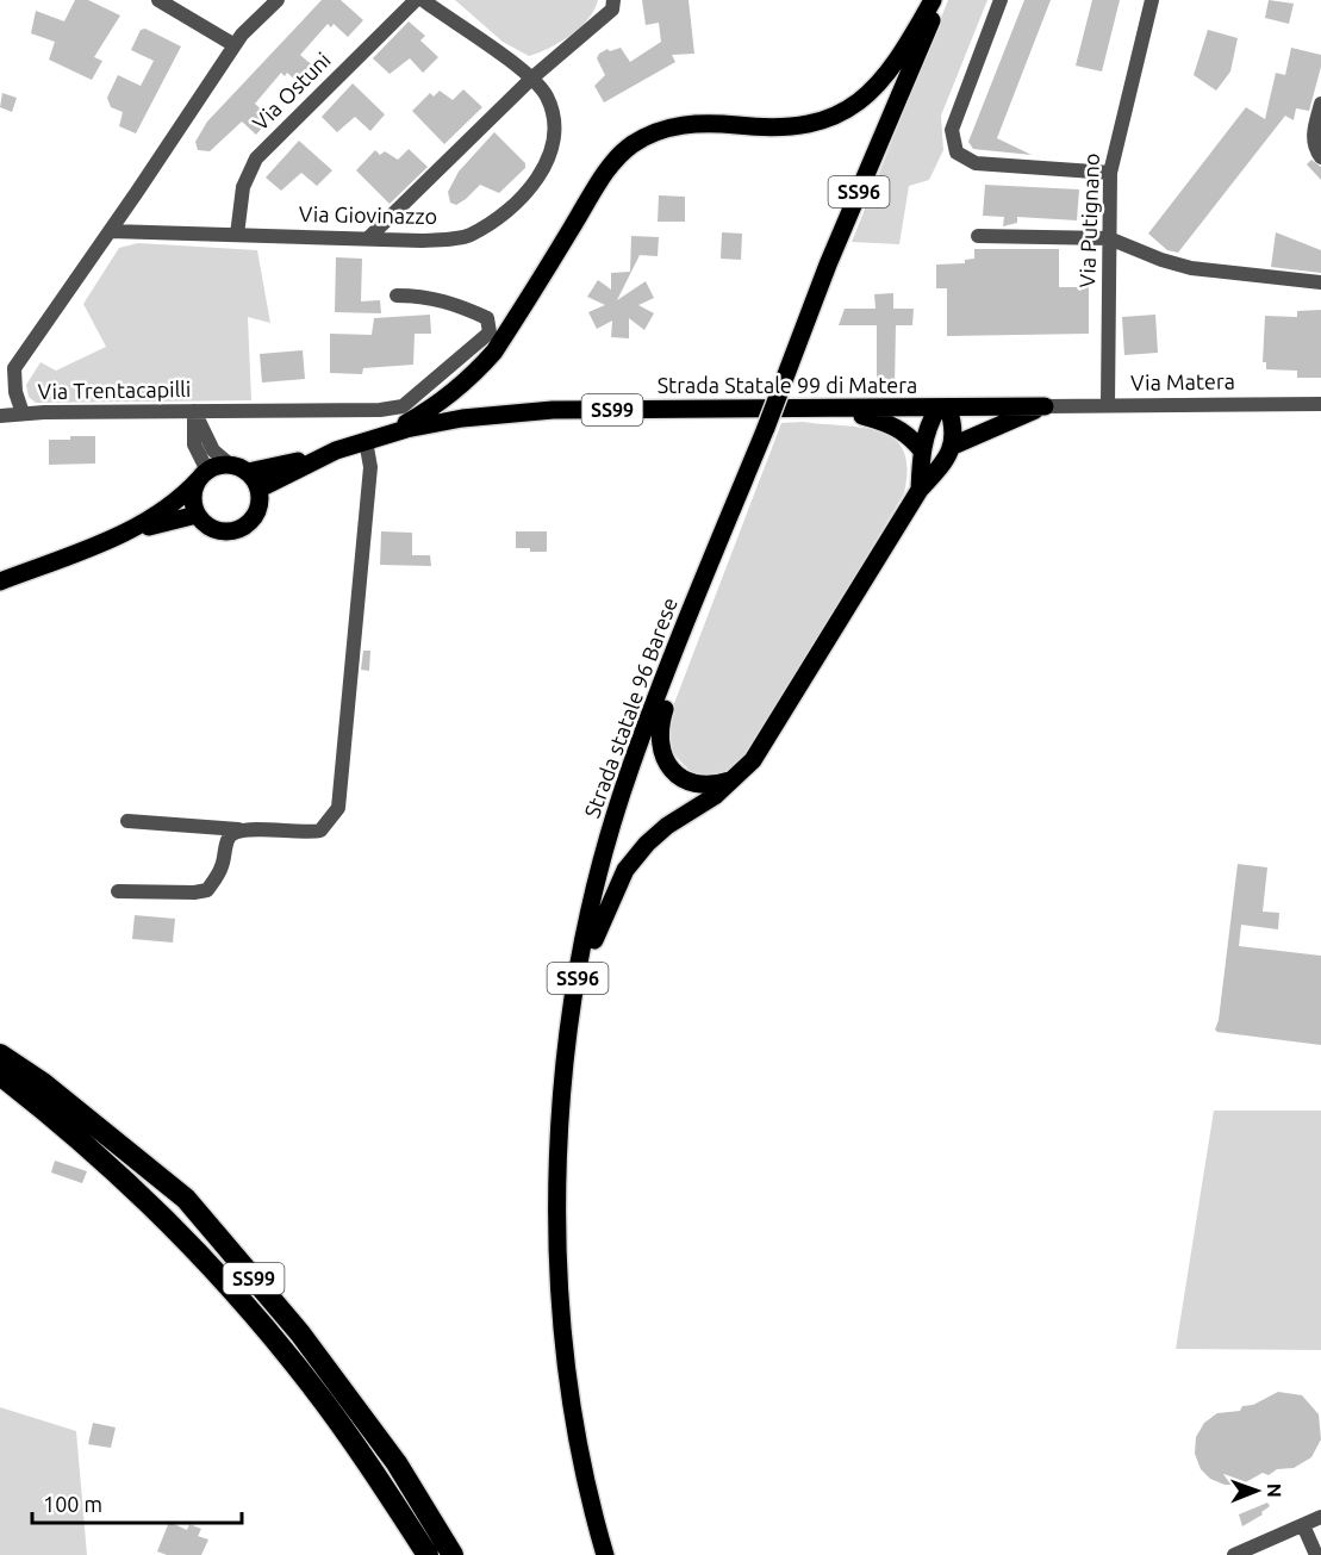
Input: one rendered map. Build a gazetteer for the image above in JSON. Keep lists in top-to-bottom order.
{
  "streets": {
    "highway": ["SS99"],
    "main road": ["SS96", "Strada Statale 99 di Matera", "Strada statale 96 Barese"],
    "street": [
      "Via Ostuni",
      "Via Giovinazzo",
      "Via Putignano",
      "Via Matera",
      "Via Trentacapilli"
    ]
  },
  "crossings": [
    ["Via Ostuni", "Via Giovinazzo"],
    ["Via Giovinazzo", "Via Trentacapilli"],
    ["Via Putignano", "Via Matera"],
    ["Via Matera", "Strada Statale 99 di Matera"]
  ],
  "scale_bar": "100 m",
  "north": "right"
}
